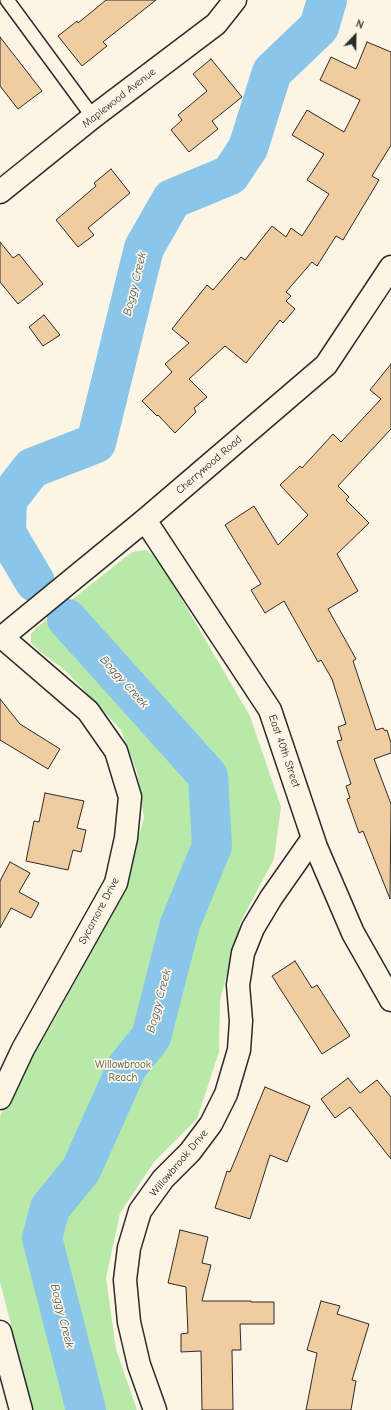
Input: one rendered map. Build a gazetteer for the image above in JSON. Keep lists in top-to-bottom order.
{
  "streets": {
    "street": [
      "Maplewood Avenue",
      "Cherrywood Road",
      "East 40th Street",
      "Sycamore Drive",
      "Willowbrook Drive"
    ]
  },
  "crossings": [
    ["Cherrywood Road", "East 40th Street"],
    ["Cherrywood Road", "Sycamore Drive"],
    ["East 40th Street", "Willowbrook Drive"]
  ],
  "water": ["Boggy Creek"],
  "parks": ["Willowbrook Reach"],
  "north": "top"
}
